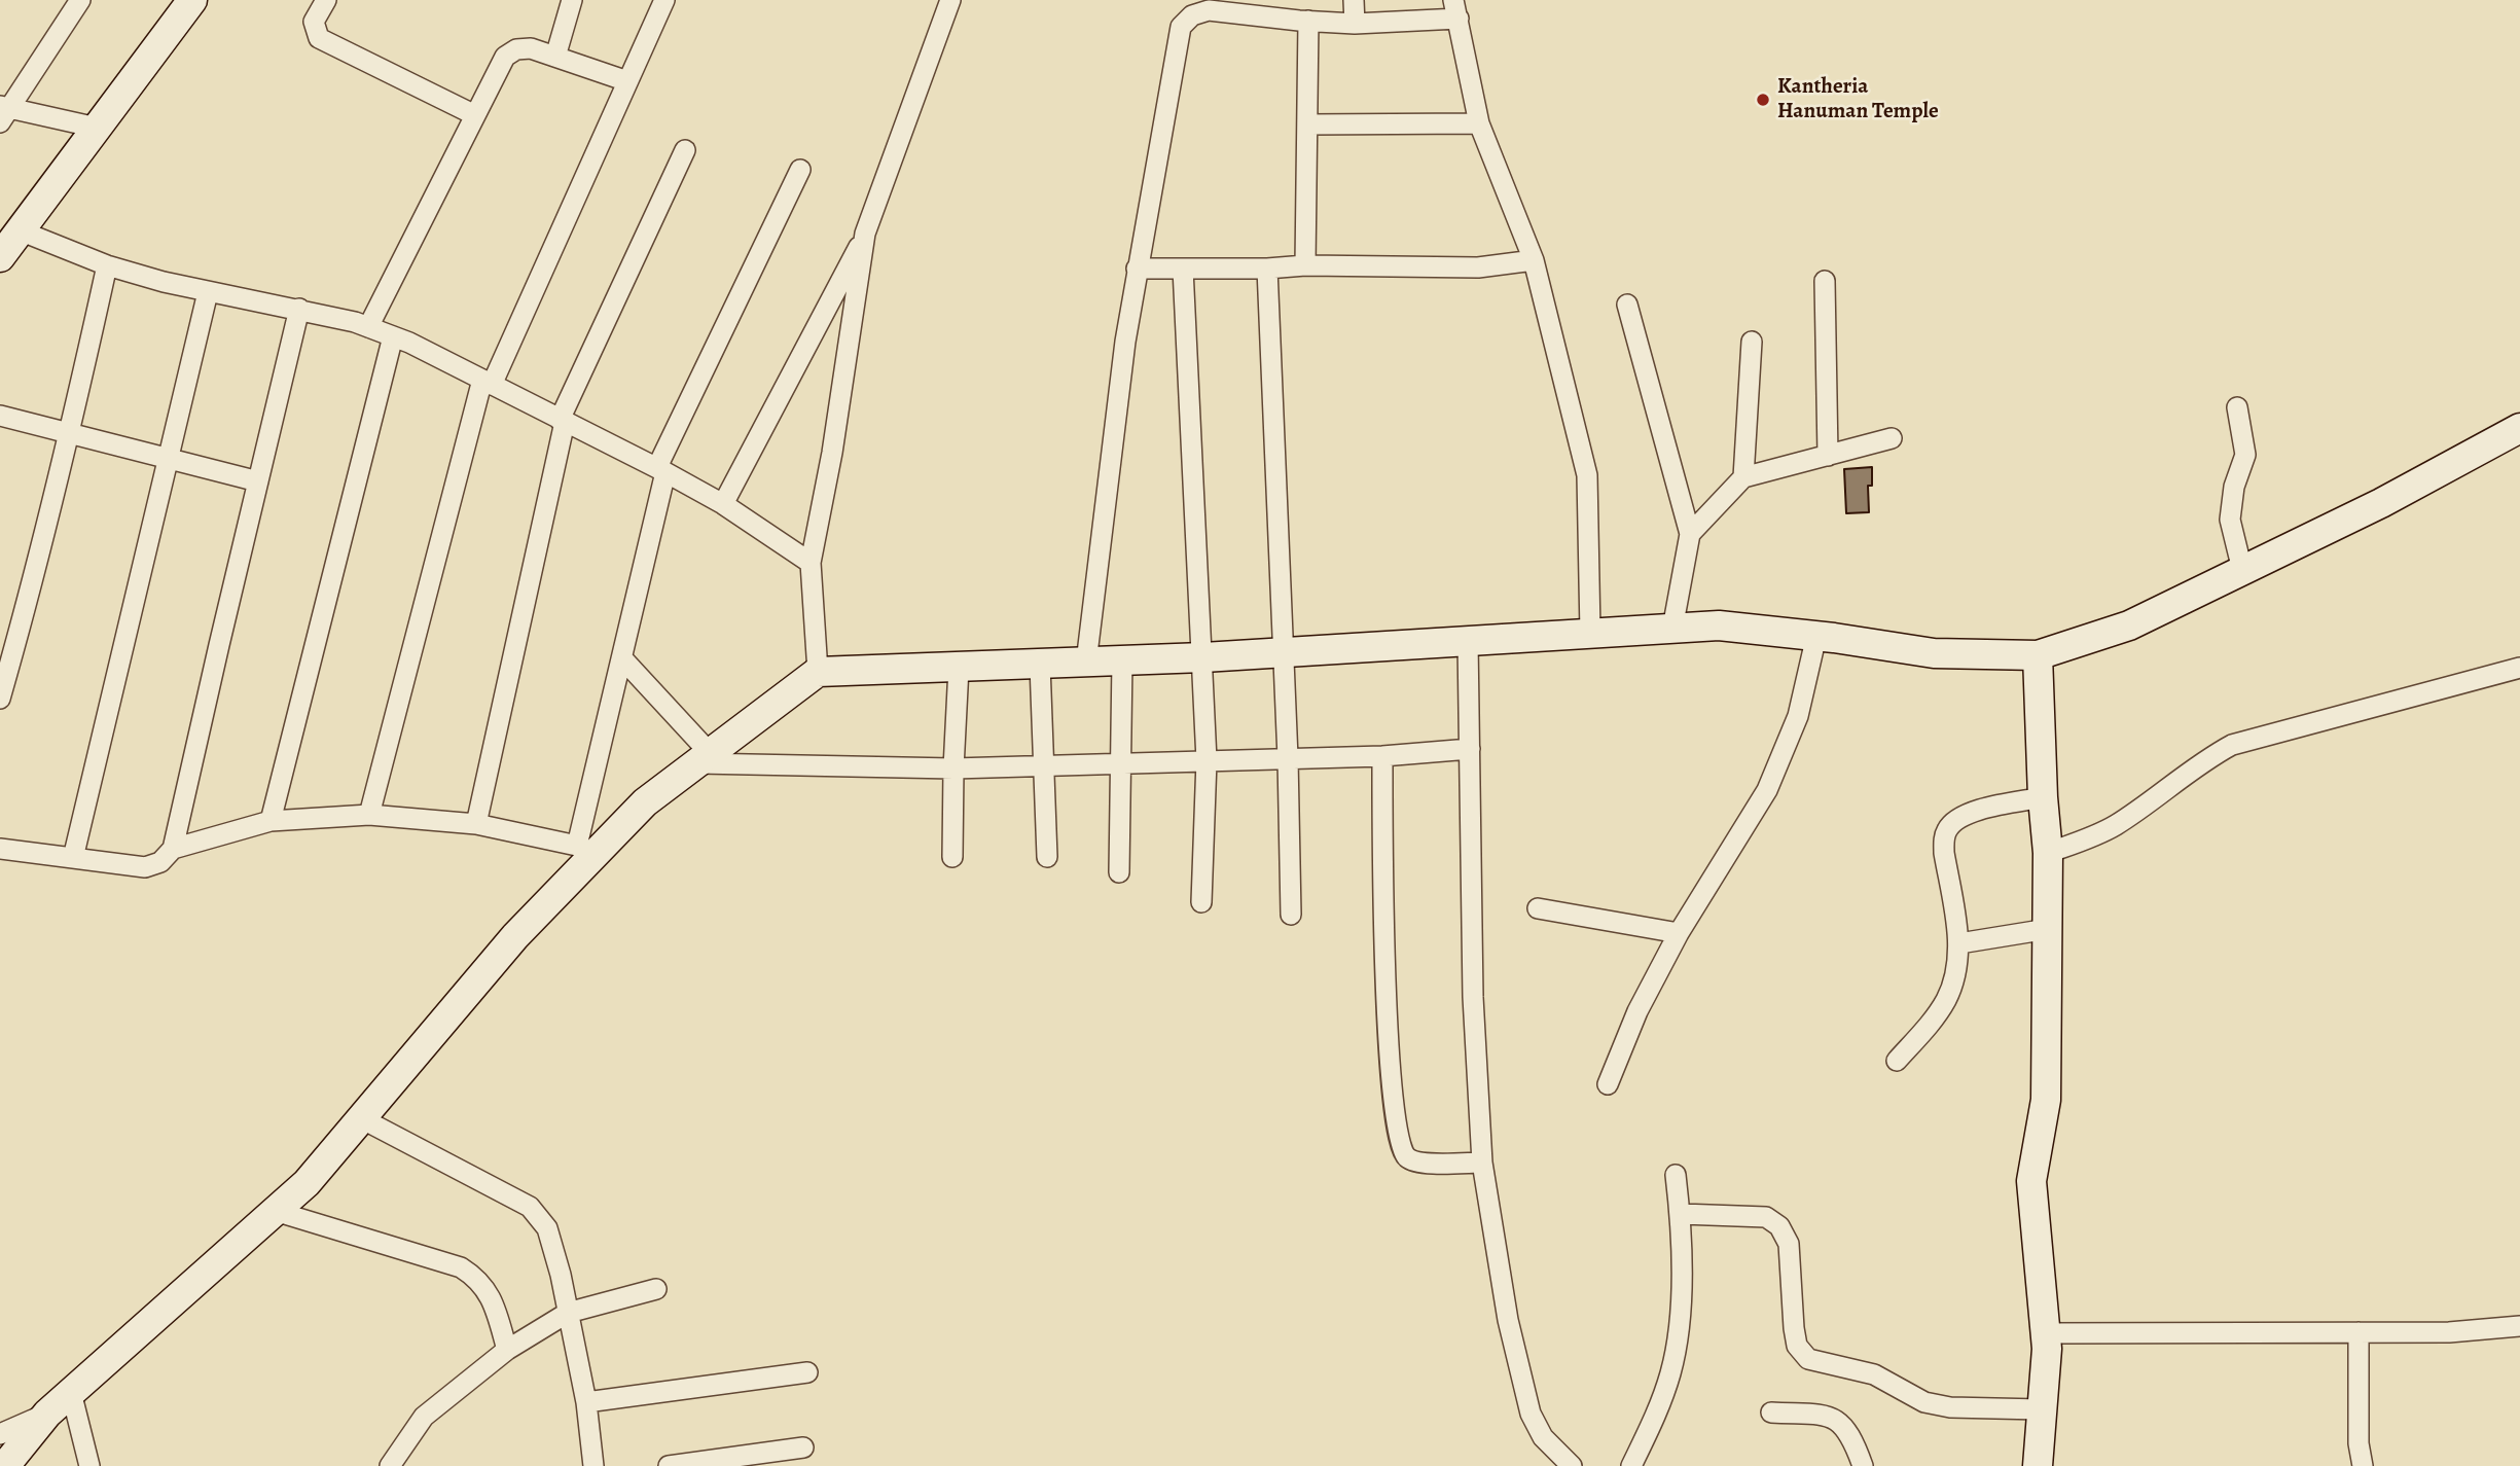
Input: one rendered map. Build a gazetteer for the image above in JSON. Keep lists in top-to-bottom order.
{
  "places": ["Kantheria Hanuman Temple"]
}
